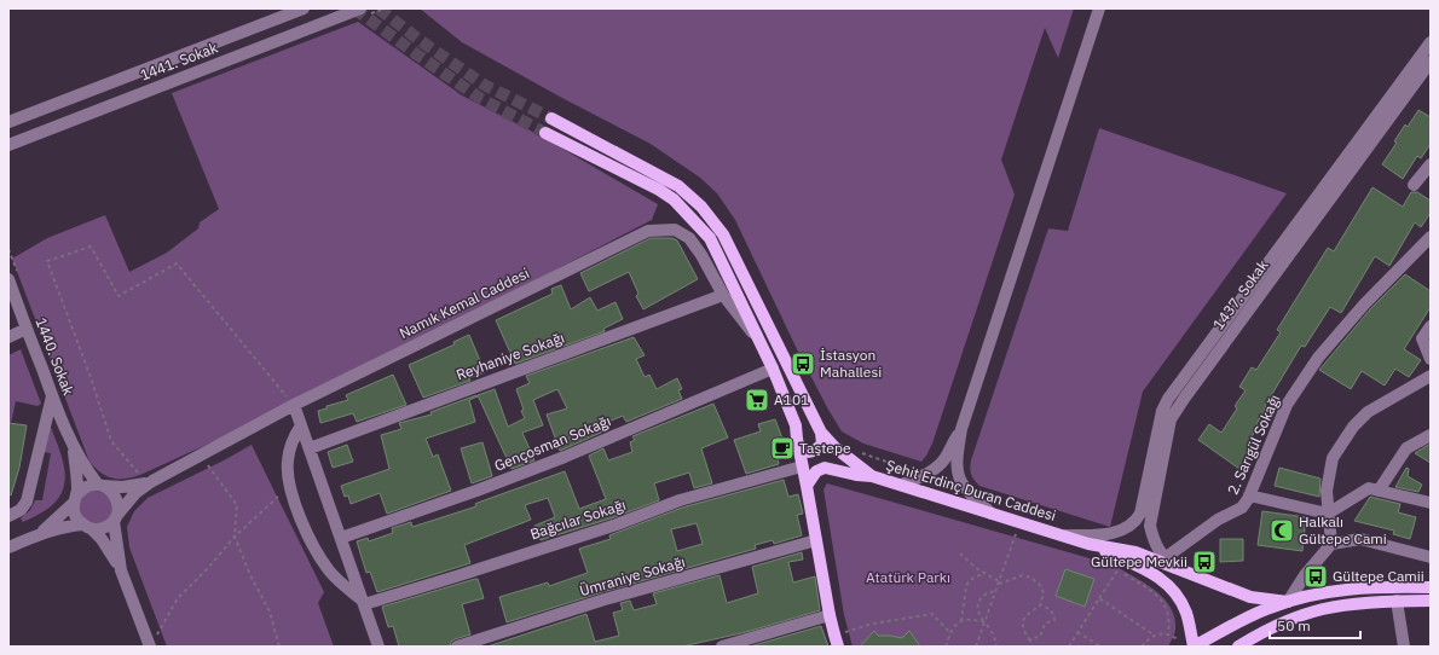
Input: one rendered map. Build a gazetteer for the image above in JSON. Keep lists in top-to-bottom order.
{
  "streets": {
    "main road": ["Şehit Erdinç Duran Caddesi"],
    "street": [
      "1441. Sokak",
      "1437. Sokak",
      "Namık Kemal Caddesi",
      "1440. Sokak",
      "Reyhaniye Sokağı",
      "Gençosman Sokağı",
      "2. Sarıgül Sokağı",
      "Bağcılar Sokağı",
      "Ümraniye Sokağı"
    ]
  },
  "crossings": [
    ["1437. Sokak", "2. Sarıgül Sokağı"],
    ["1437. Sokak", "Şehit Erdinç Duran Caddesi"],
    ["Namık Kemal Caddesi", "Reyhaniye Sokağı"]
  ],
  "parks": ["Atatürk Parkı"],
  "places": {
    "bus stop": ["İstasyon Mahallesi", "Gültepe Mevkii", "Gültepe Camii"],
    "supermarket": ["A101"],
    "cafe": ["Taştepe"],
    "mosque": ["Halkalı Gültepe Cami"]
  },
  "scale_bar": "50 m"
}
